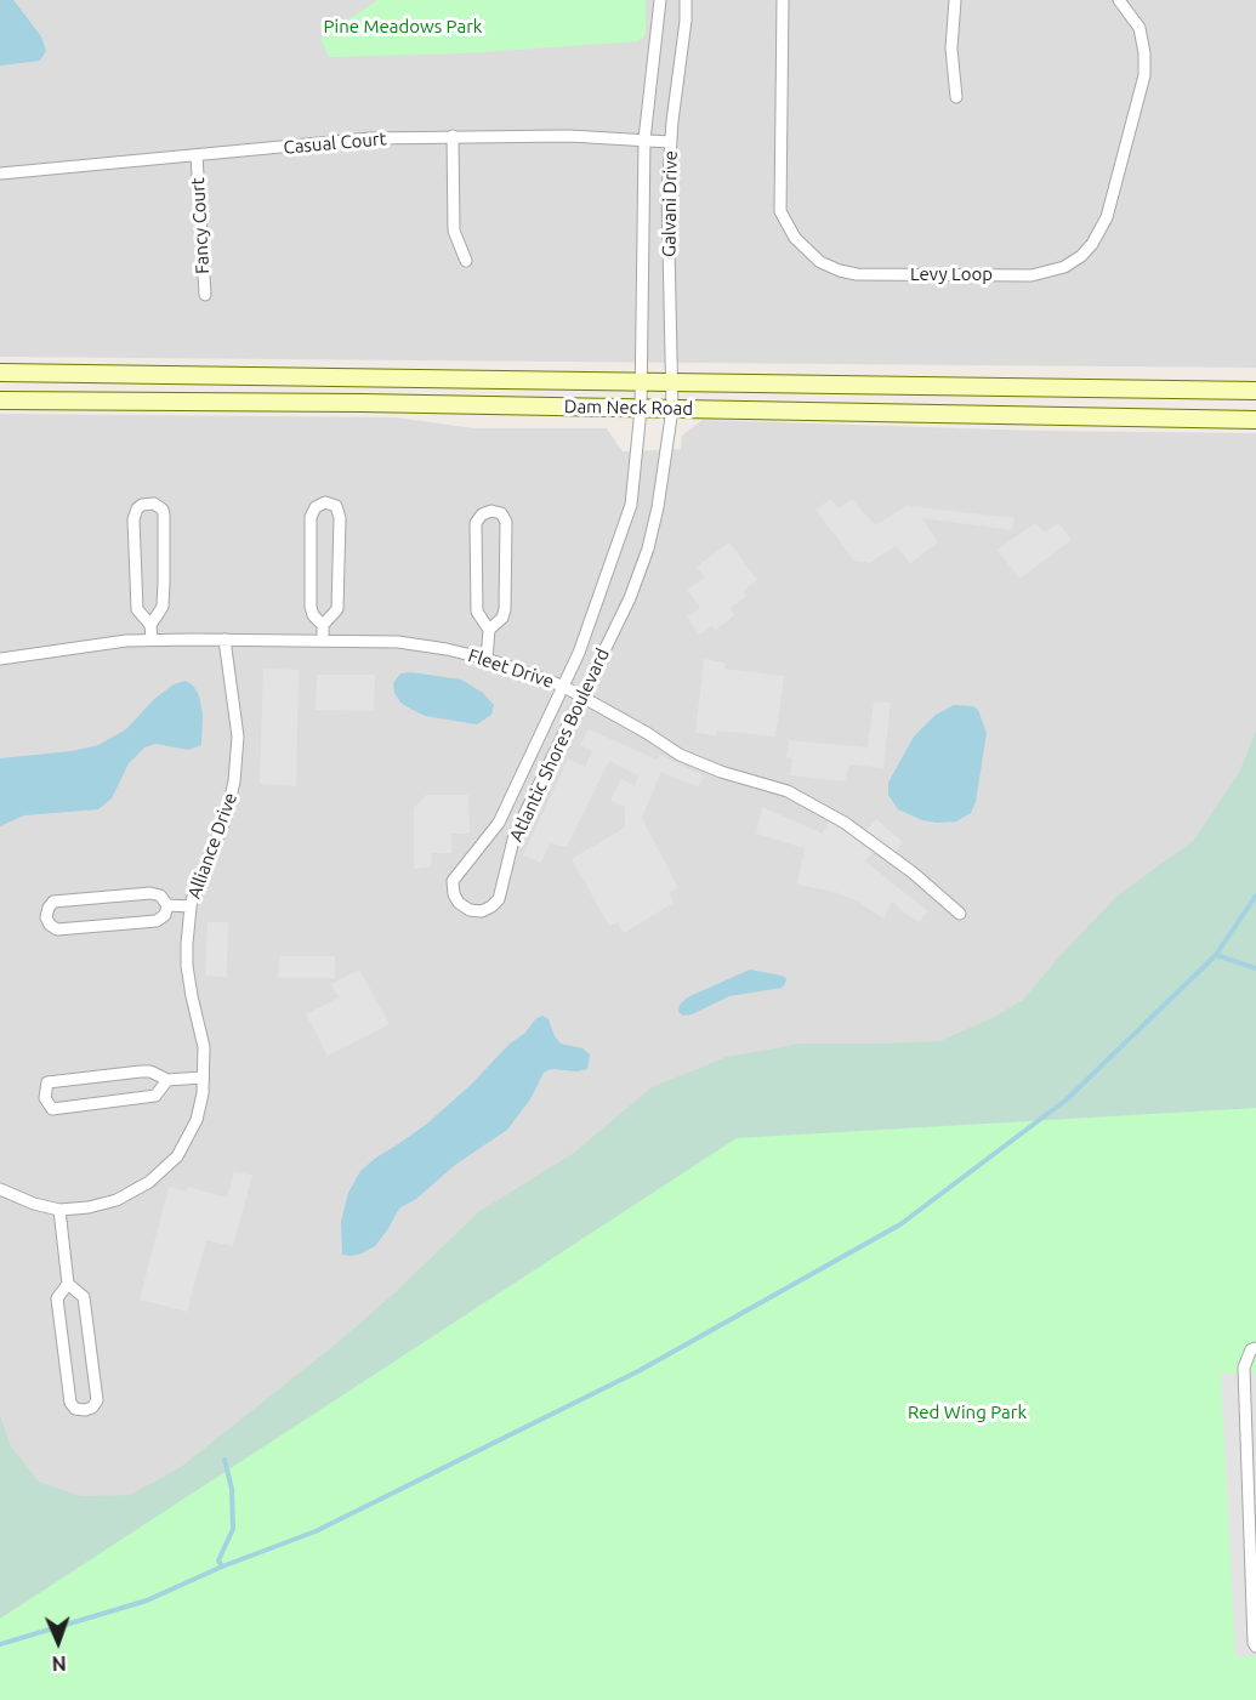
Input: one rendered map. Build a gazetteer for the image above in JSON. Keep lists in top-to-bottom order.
{
  "streets": {
    "main road": ["Dam Neck Road"],
    "street": [
      "Casual Court",
      "Galvani Drive",
      "Fancy Court",
      "Levy Loop",
      "Fleet Drive",
      "Atlantic Shores Boulevard",
      "Alliance Drive"
    ]
  },
  "crossings": [
    ["Casual Court", "Galvani Drive"],
    ["Casual Court", "Fancy Court"],
    ["Galvani Drive", "Dam Neck Road"],
    ["Galvani Drive", "Atlantic Shores Boulevard"],
    ["Dam Neck Road", "Atlantic Shores Boulevard"],
    ["Fleet Drive", "Atlantic Shores Boulevard"],
    ["Fleet Drive", "Alliance Drive"]
  ],
  "parks": ["Pine Meadows Park", "Red Wing Park"],
  "north": "bottom"
}
